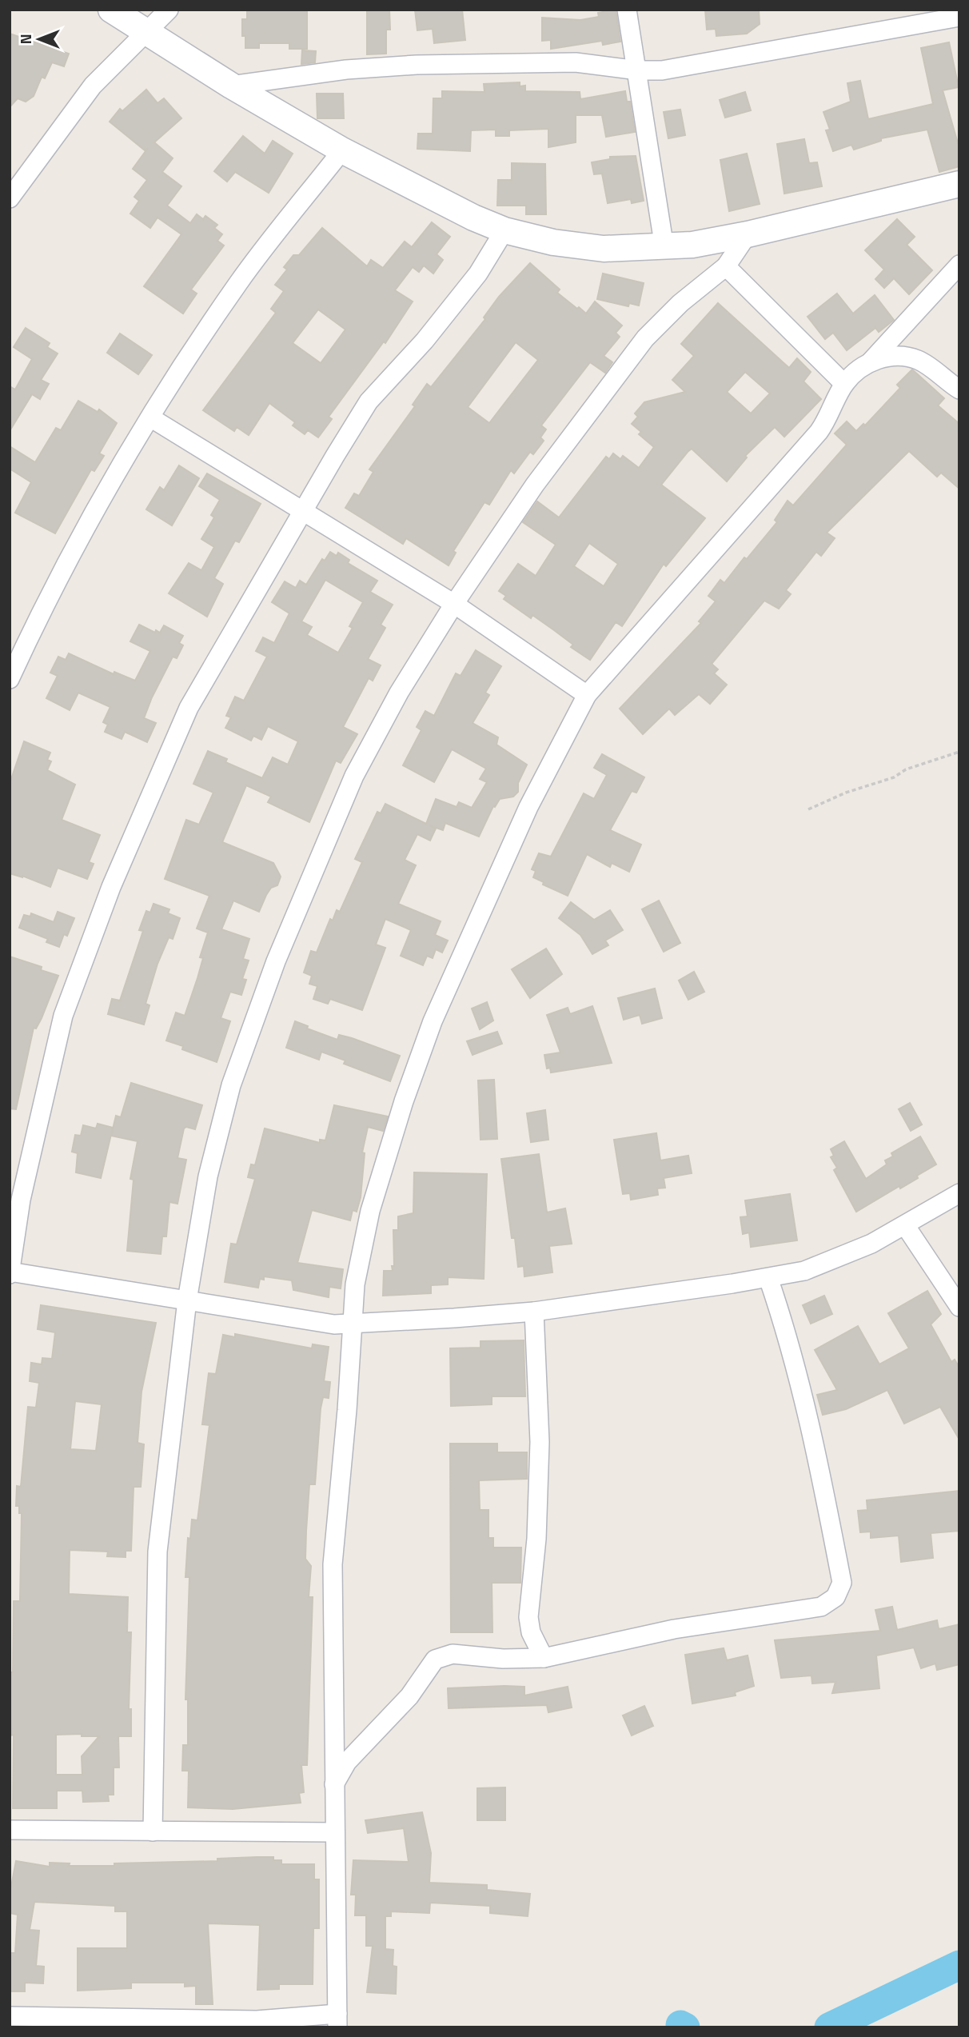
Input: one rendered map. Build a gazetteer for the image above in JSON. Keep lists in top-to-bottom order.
{
  "north": "left"
}
